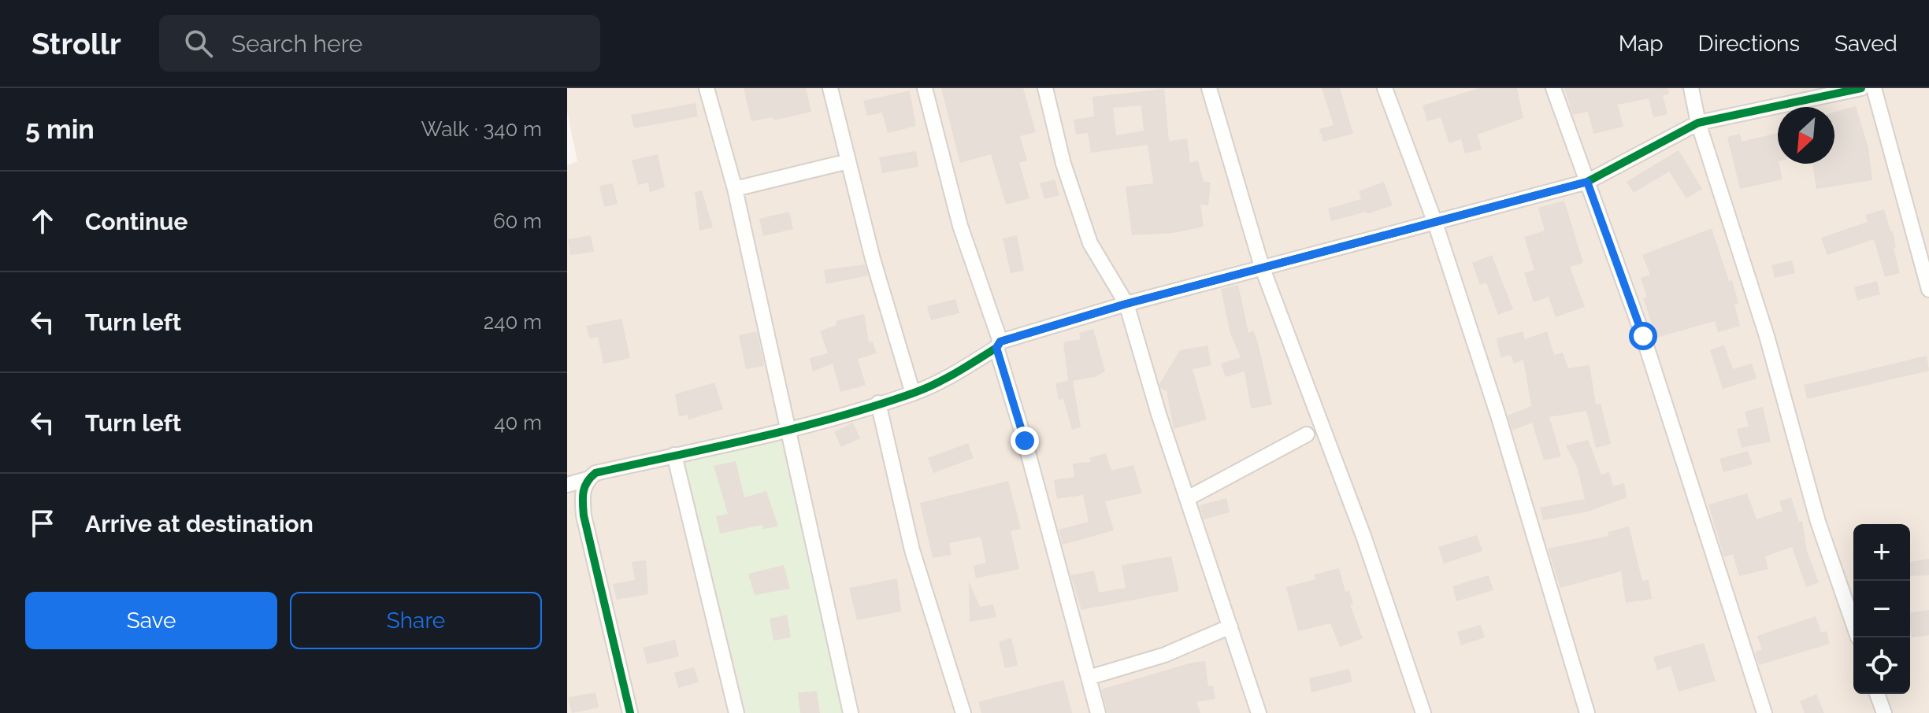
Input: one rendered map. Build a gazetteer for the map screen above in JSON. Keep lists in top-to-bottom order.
{
  "north": "bottom left",
  "page": {
    "header": "Strollr",
    "search": "Search here",
    "nav": ["Map", "Directions", "Saved"],
    "heading": ["5 min", "Walk · 340 m"],
    "list": [
      ["Continue", "60 m"],
      ["Turn left", "240 m"],
      ["Turn left", "40 m"],
      "Arrive at destination"
    ],
    "map_buttons": ["+", "−"],
    "buttons": ["Save", "Share"]
  }
}
